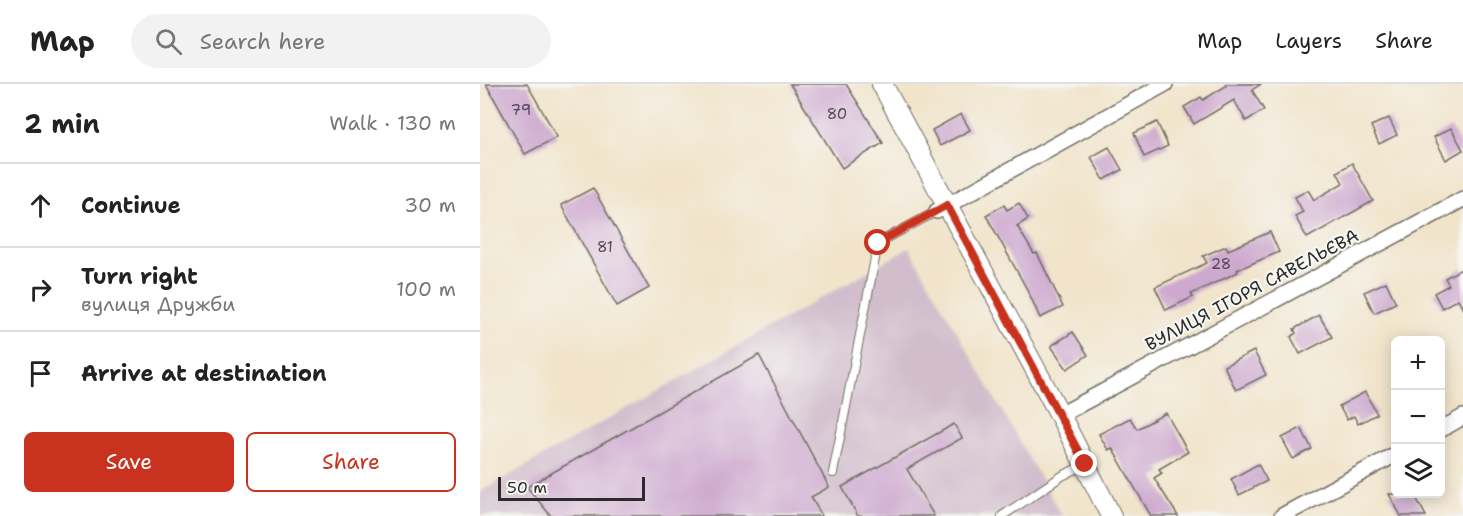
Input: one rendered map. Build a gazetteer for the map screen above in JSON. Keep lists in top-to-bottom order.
{
  "streets": {
    "street": ["ВУЛИЦЯ ІГОРЯ САВЕЛЬЄВА"]
  },
  "house_numbers": [
    "79",
    "80",
    "81",
    "28"
  ],
  "scale_bar": "50 m",
  "page": {
    "header": "Map",
    "search": "Search here",
    "nav": ["Map", "Layers", "Share"],
    "heading": ["2 min", "Walk · 130 m"],
    "list": [
      ["Continue", "30 m"],
      ["Turn right", "вулиця Дружби", "100 m"],
      "Arrive at destination"
    ],
    "map_buttons": ["+", "−"],
    "buttons": ["Save", "Share"],
    "scale": "50 m"
  }
}
